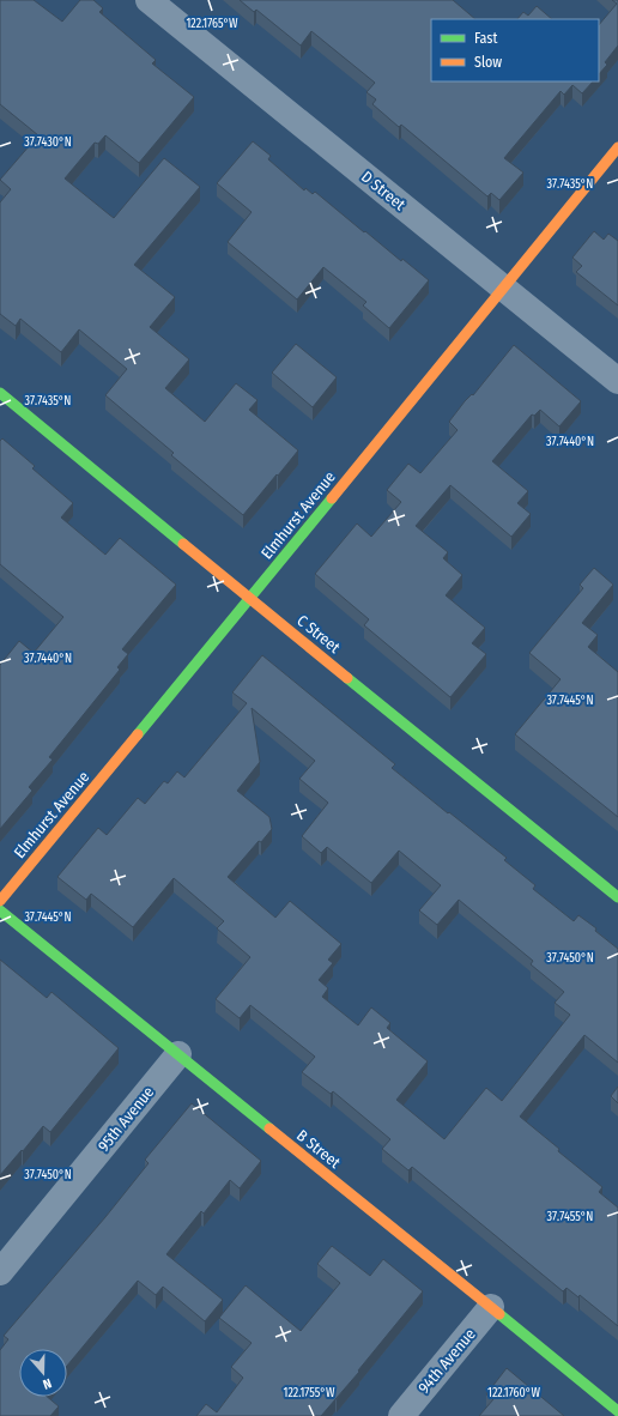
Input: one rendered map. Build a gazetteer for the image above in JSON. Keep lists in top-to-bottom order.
{
  "streets": {
    "street": [
      "D Street",
      "Elmhurst Avenue",
      "C Street",
      "95th Avenue",
      "B Street",
      "94th Avenue"
    ]
  },
  "crossings": [
    ["D Street", "Elmhurst Avenue"],
    ["Elmhurst Avenue", "C Street"],
    ["95th Avenue", "B Street"],
    ["B Street", "94th Avenue"]
  ],
  "legend": ["Fast", "Slow"],
  "north": "bottom",
  "coordinates": [
    "122.1765°W",
    "37.7430°N",
    "37.7435°N",
    "37.7440°N",
    "37.7445°N",
    "37.7450°N",
    "37.7455°N",
    "122.1755°W",
    "122.1760°W"
  ]
}
